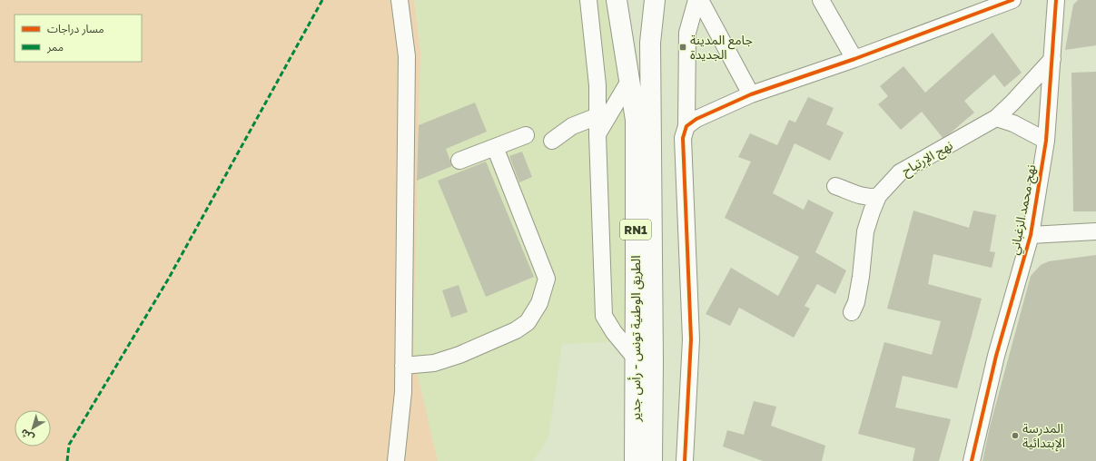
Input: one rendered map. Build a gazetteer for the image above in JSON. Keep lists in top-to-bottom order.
{
  "streets": {
    "main road": ["RN1", "الطريق الوطنية تونس - رأس جدير"],
    "street": ["نهج الإرتياح", "نهج محمد الزغباني"]
  },
  "crossings": [
    ["نهج الإرتياح", "نهج محمد الزغباني"]
  ],
  "places": {
    "transit": ["جامع المدينة الجديدة"],
    "other": ["المدرسة الإبتدائية"]
  },
  "legend": ["مسار دراجات", "ممر"],
  "north": "bottom left"
}
